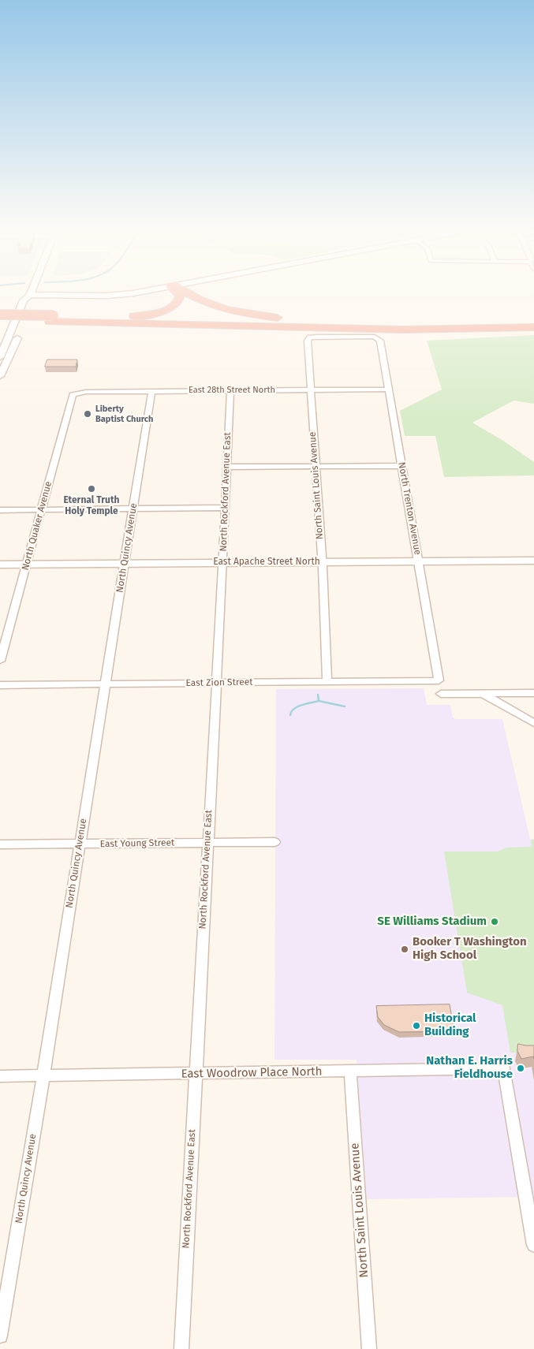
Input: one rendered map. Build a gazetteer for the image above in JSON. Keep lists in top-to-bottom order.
{
  "streets": {
    "main road": ["East Apache Street North"],
    "street": [
      "East 28th Street North",
      "North Saint Louis Avenue",
      "North Rockford Avenue East",
      "North Trenton Avenue",
      "North Quaker Avenue",
      "North Quincy Avenue",
      "East Zion Street",
      "East Young Street",
      "East Woodrow Place North"
    ]
  },
  "crossings": [
    ["East 28th Street North", "North Saint Louis Avenue"],
    ["East 28th Street North", "North Rockford Avenue East"],
    ["East 28th Street North", "North Trenton Avenue"],
    ["East 28th Street North", "North Quaker Avenue"],
    ["East 28th Street North", "North Quincy Avenue"],
    ["North Saint Louis Avenue", "North Trenton Avenue"],
    ["North Saint Louis Avenue", "East Apache Street North"],
    ["North Saint Louis Avenue", "East Zion Street"],
    ["North Saint Louis Avenue", "East Woodrow Place North"],
    ["North Rockford Avenue East", "East Apache Street North"],
    ["North Rockford Avenue East", "East Zion Street"],
    ["North Rockford Avenue East", "East Young Street"],
    ["North Rockford Avenue East", "East Woodrow Place North"],
    ["North Trenton Avenue", "East Apache Street North"],
    ["North Trenton Avenue", "East Zion Street"],
    ["North Quaker Avenue", "East Apache Street North"],
    ["North Quincy Avenue", "East Apache Street North"],
    ["North Quincy Avenue", "East Zion Street"],
    ["North Quincy Avenue", "East Young Street"],
    ["North Quincy Avenue", "East Woodrow Place North"]
  ],
  "places": [
    "Liberty Baptist Church",
    "Eternal Truth Holy Temple",
    "SE Williams Stadium",
    "Booker T Washington High School",
    "Historical Building",
    "Nathan E. Harris Fieldhouse"
  ]
}
